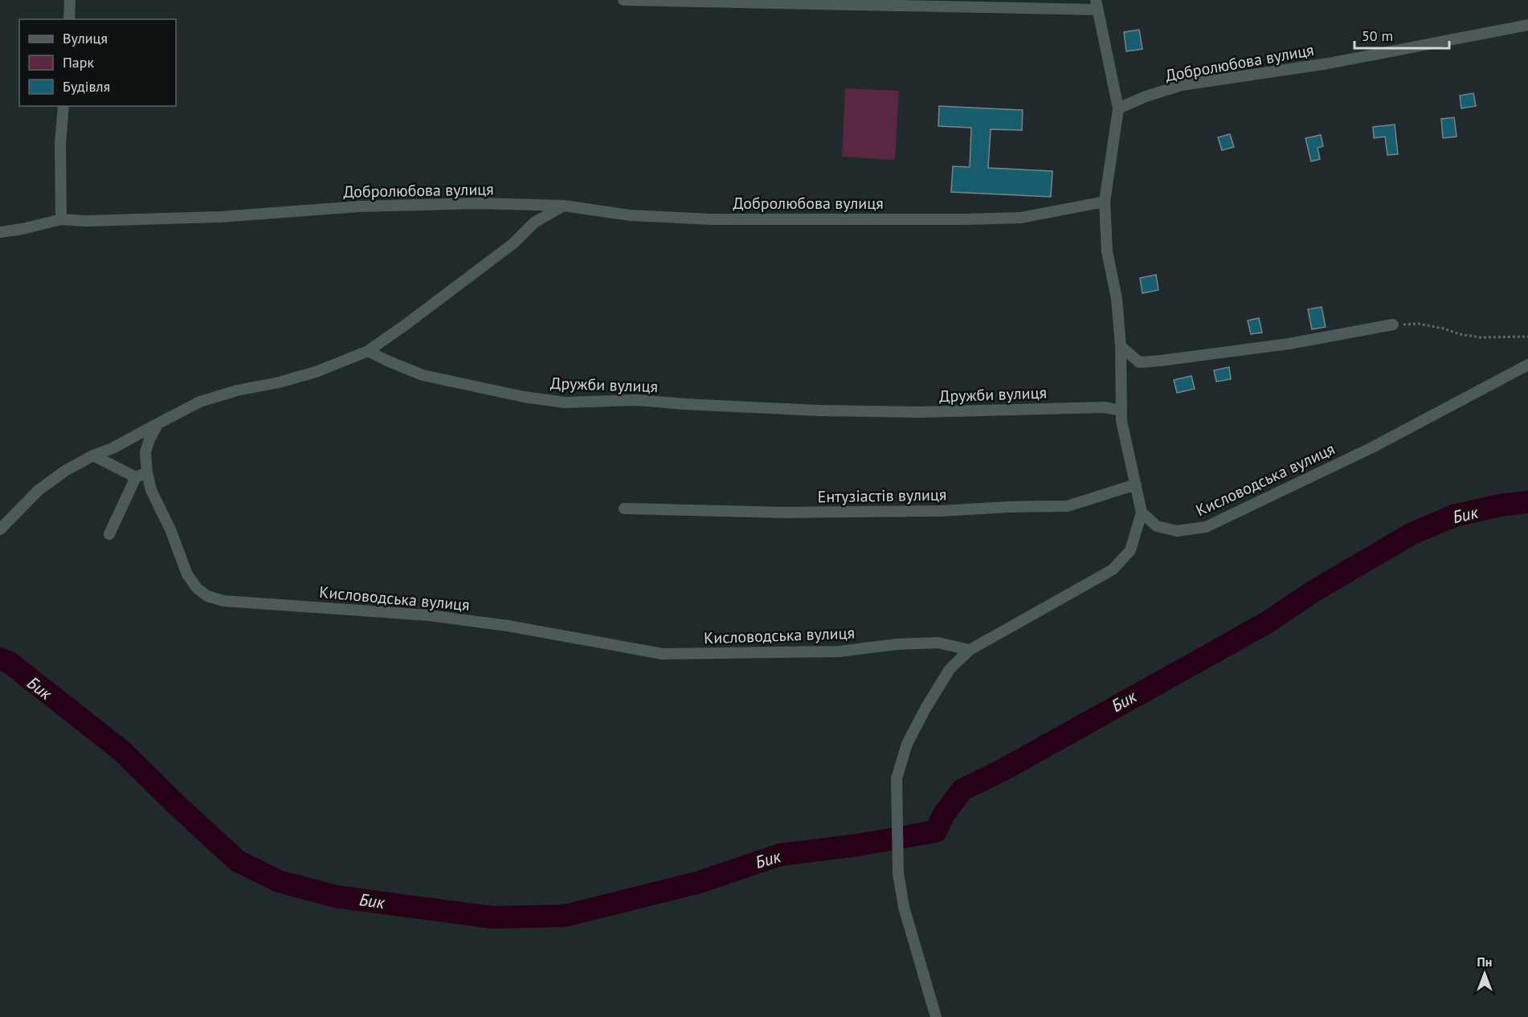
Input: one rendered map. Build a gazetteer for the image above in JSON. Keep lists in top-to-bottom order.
{
  "streets": {
    "street": [
      "Добролюбова вулиця",
      "Дружби вулиця",
      "Кисловодська вулиця",
      "Ентузіастів вулиця"
    ]
  },
  "water": ["Бик"],
  "legend": ["Вулиця", "Парк", "Будівля"],
  "scale_bar": "50 m",
  "north": "top"
}
